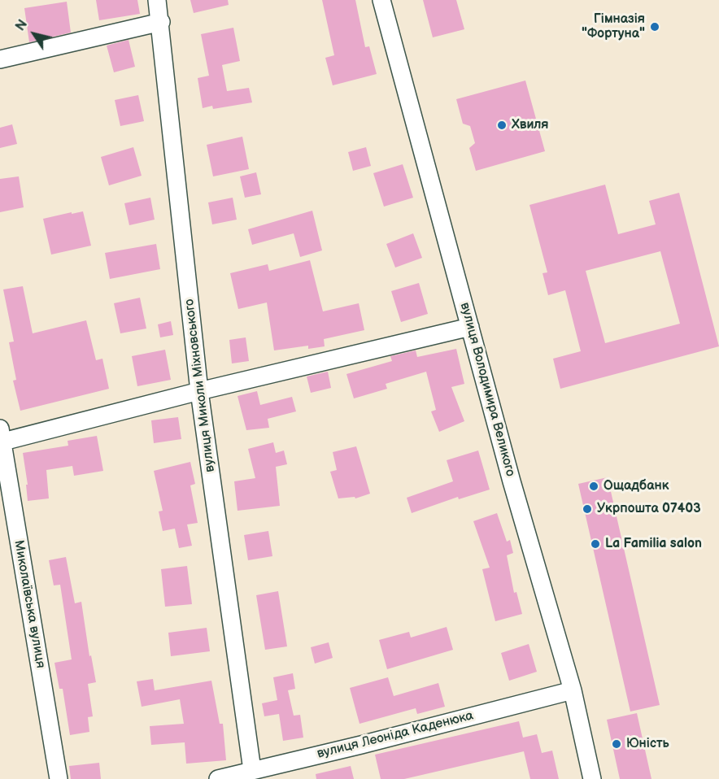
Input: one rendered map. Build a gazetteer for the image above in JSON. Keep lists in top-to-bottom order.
{
  "streets": {
    "street": [
      "вулиця Миколи Міхновського",
      "вулиця Володимира Великого",
      "Миколаївська вулиця",
      "вулиця Леоніда Каденюка"
    ]
  },
  "crossings": [
    ["вулиця Миколи Міхновського", "вулиця Леоніда Каденюка"],
    ["вулиця Володимира Великого", "вулиця Леоніда Каденюка"]
  ],
  "places": [
    "Гімназія \"Фортуна\"",
    "Хвиля",
    "Ощадбанк",
    "Укрпошта 07403",
    "La Familia salon",
    "Юність"
  ],
  "north": "top left"
}
